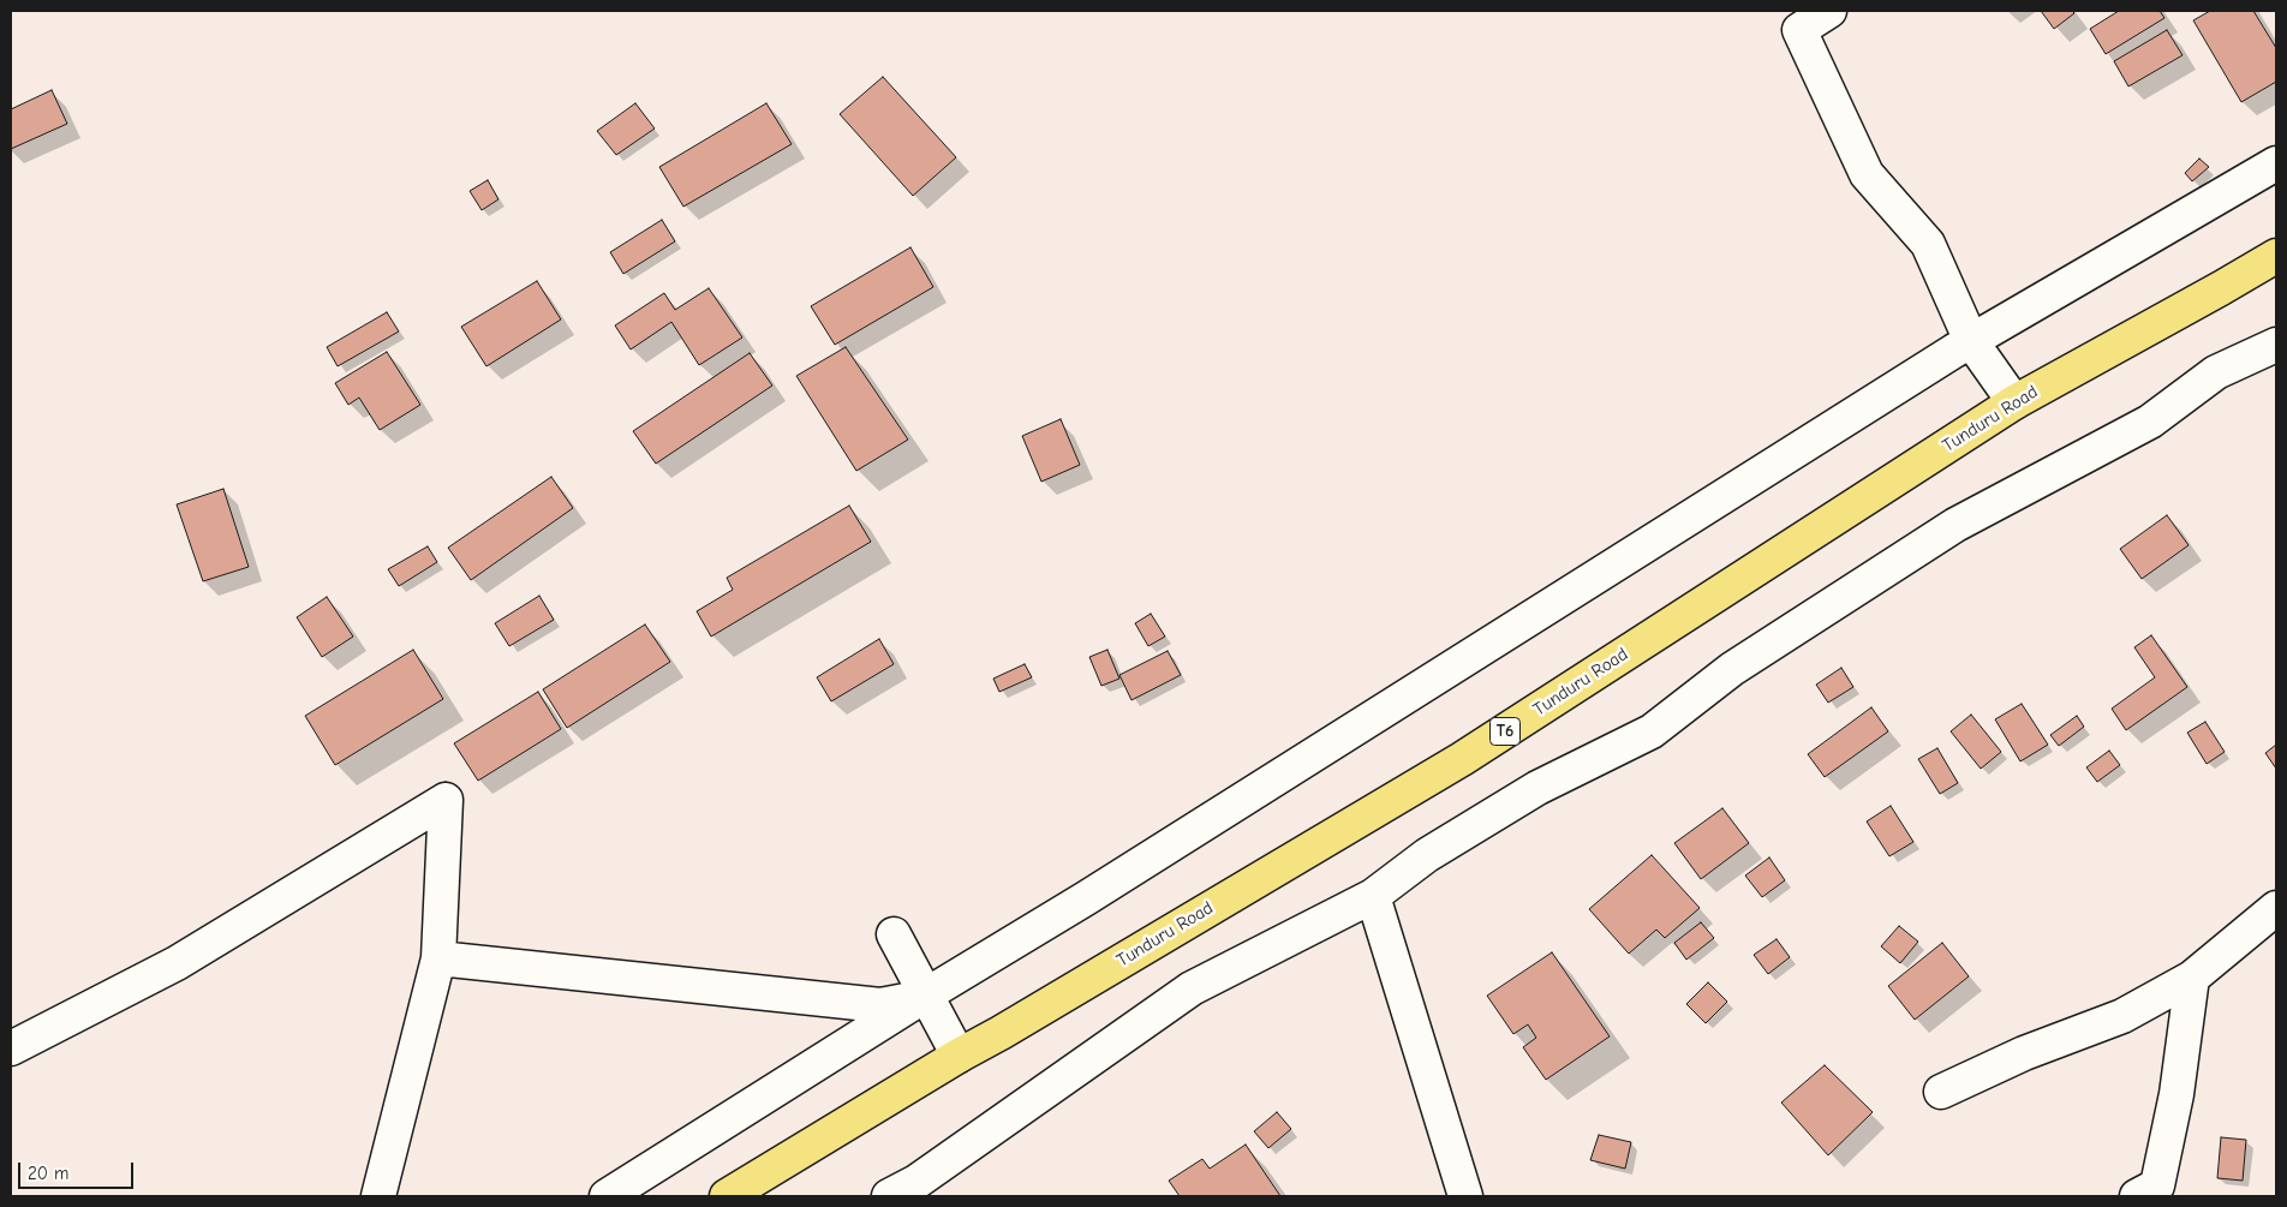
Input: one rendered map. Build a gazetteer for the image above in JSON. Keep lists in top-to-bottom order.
{
  "streets": {
    "highway": ["Tunduru Road", "T6"]
  },
  "scale_bar": "20 m"
}
